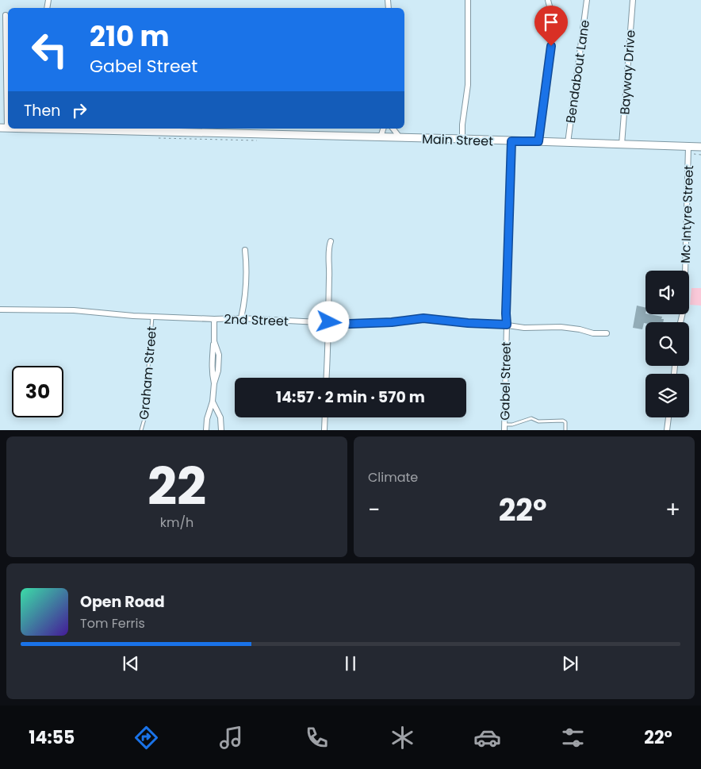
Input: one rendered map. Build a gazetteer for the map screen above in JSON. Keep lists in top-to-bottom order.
{
  "streets": {
    "main road": ["Main Street"],
    "street": [
      "Bendabout Lane",
      "Bayway Drive",
      "Mc Intyre Street",
      "2nd Street",
      "Gabel Street"
    ],
    "lane": ["Graham Street"]
  },
  "crossings": [
    ["Bendabout Lane", "Main Street"],
    ["Bayway Drive", "Main Street"],
    ["Main Street", "Mc Intyre Street"],
    ["Main Street", "Gabel Street"],
    ["2nd Street", "Graham Street"],
    ["2nd Street", "Gabel Street"]
  ],
  "page": {
    "turn": ["210 m", "Gabel Street"],
    "then": "Then",
    "limit": "30",
    "trip": "14:57 · 2 min · 570 m",
    "tile": [
      ["22", "km/h"],
      "Climate"
    ],
    "heat": ["−", "22°", "+"],
    "song": ["Open Road", "Tom Ferris"],
    "tabs": ["14:55", "22°"]
  }
}
